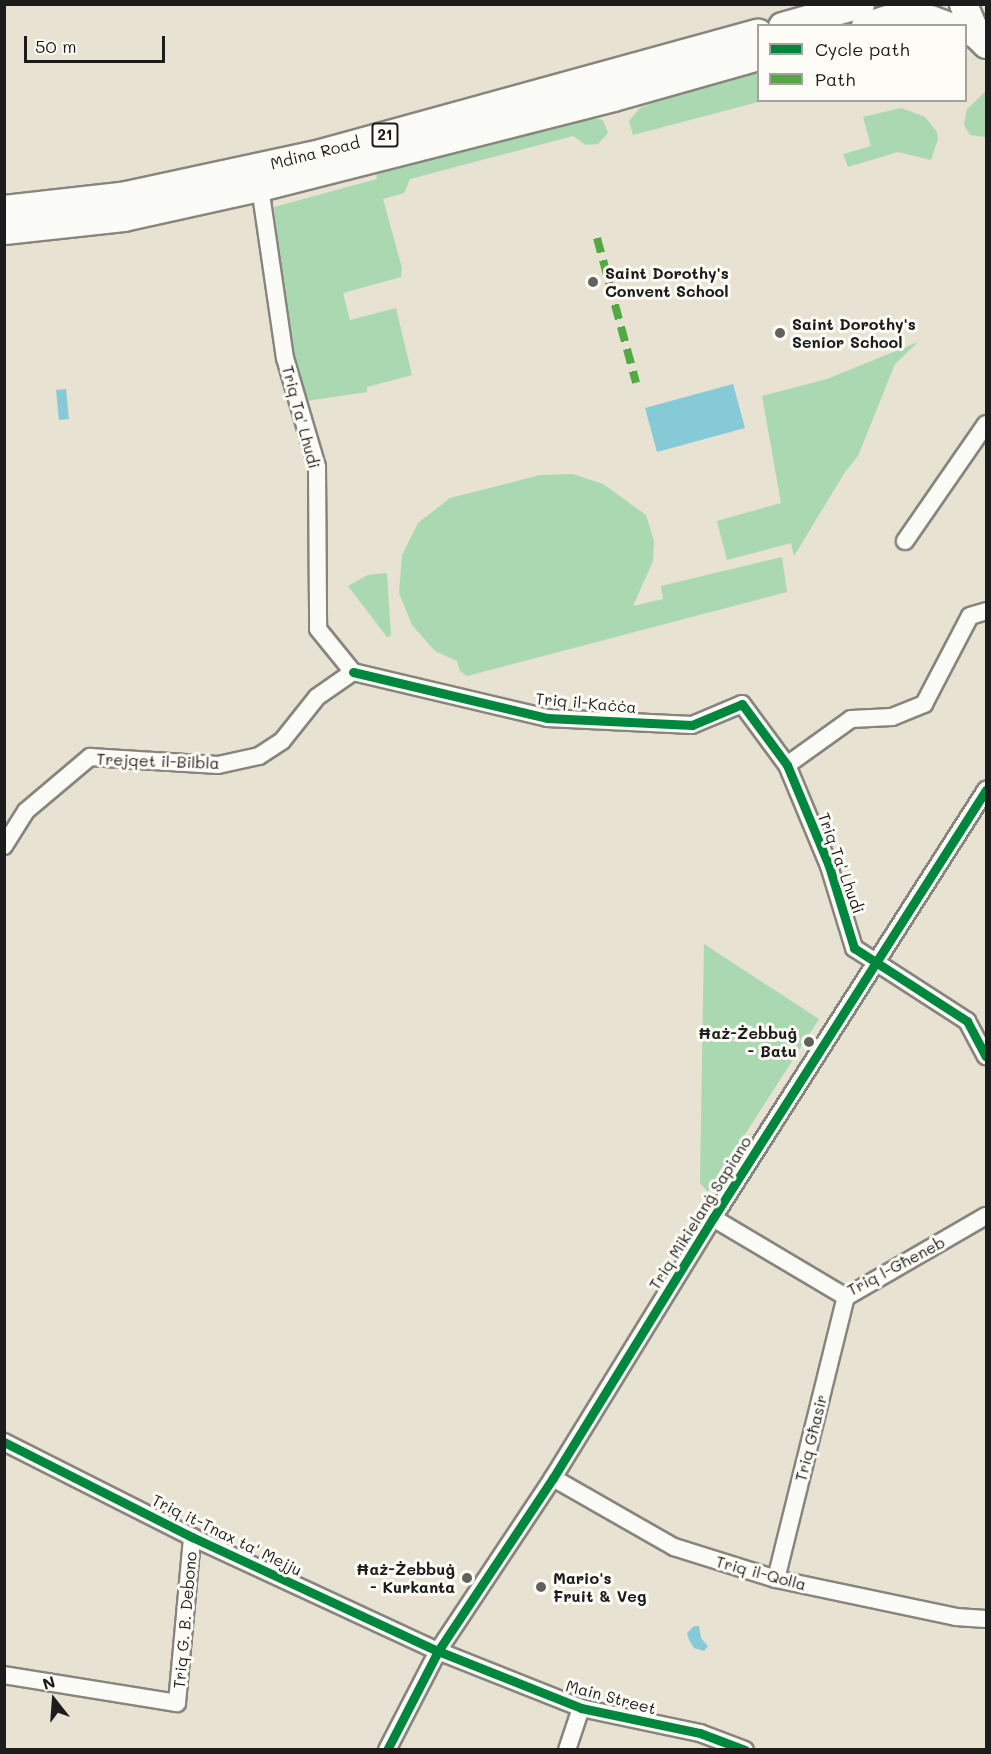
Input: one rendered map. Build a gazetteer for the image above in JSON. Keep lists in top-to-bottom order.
{
  "streets": {
    "highway": ["21", "Mdina Road"],
    "street": [
      "Triq Ta' Lhudi",
      "Triq il-Kaċċa",
      "Trejqet il-Bilbla",
      "Triq Mikielanġ Sapiano",
      "Triq l-Għeneb",
      "Triq Għasir",
      "Triq it-Tnax ta' Mejju",
      "Triq il-Qolla",
      "Triq G. B. Debono",
      "Main Street"
    ]
  },
  "crossings": [
    ["Mdina Road", "Triq Ta' Lhudi"],
    ["Triq Ta' Lhudi", "Triq il-Kaċċa"],
    ["Triq Ta' Lhudi", "Trejqet il-Bilbla"],
    ["Triq Ta' Lhudi", "Triq Mikielanġ Sapiano"],
    ["Triq il-Kaċċa", "Trejqet il-Bilbla"],
    ["Triq Mikielanġ Sapiano", "Triq l-Għeneb"],
    ["Triq Mikielanġ Sapiano", "Triq it-Tnax ta' Mejju"],
    ["Triq Mikielanġ Sapiano", "Triq il-Qolla"],
    ["Triq Mikielanġ Sapiano", "Main Street"],
    ["Triq l-Għeneb", "Triq Għasir"],
    ["Triq Għasir", "Triq il-Qolla"],
    ["Triq it-Tnax ta' Mejju", "Triq G. B. Debono"],
    ["Triq it-Tnax ta' Mejju", "Main Street"]
  ],
  "places": [
    "Saint Dorothy's Convent School",
    "Saint Dorothy's Senior School",
    "Ħaż-Żebbuġ - Batu",
    "Ħaż-Żebbuġ - Kurkanta",
    "Mario's Fruit & Veg"
  ],
  "legend": ["Cycle path", "Path"],
  "scale_bar": "50 m",
  "north": "top"
}
